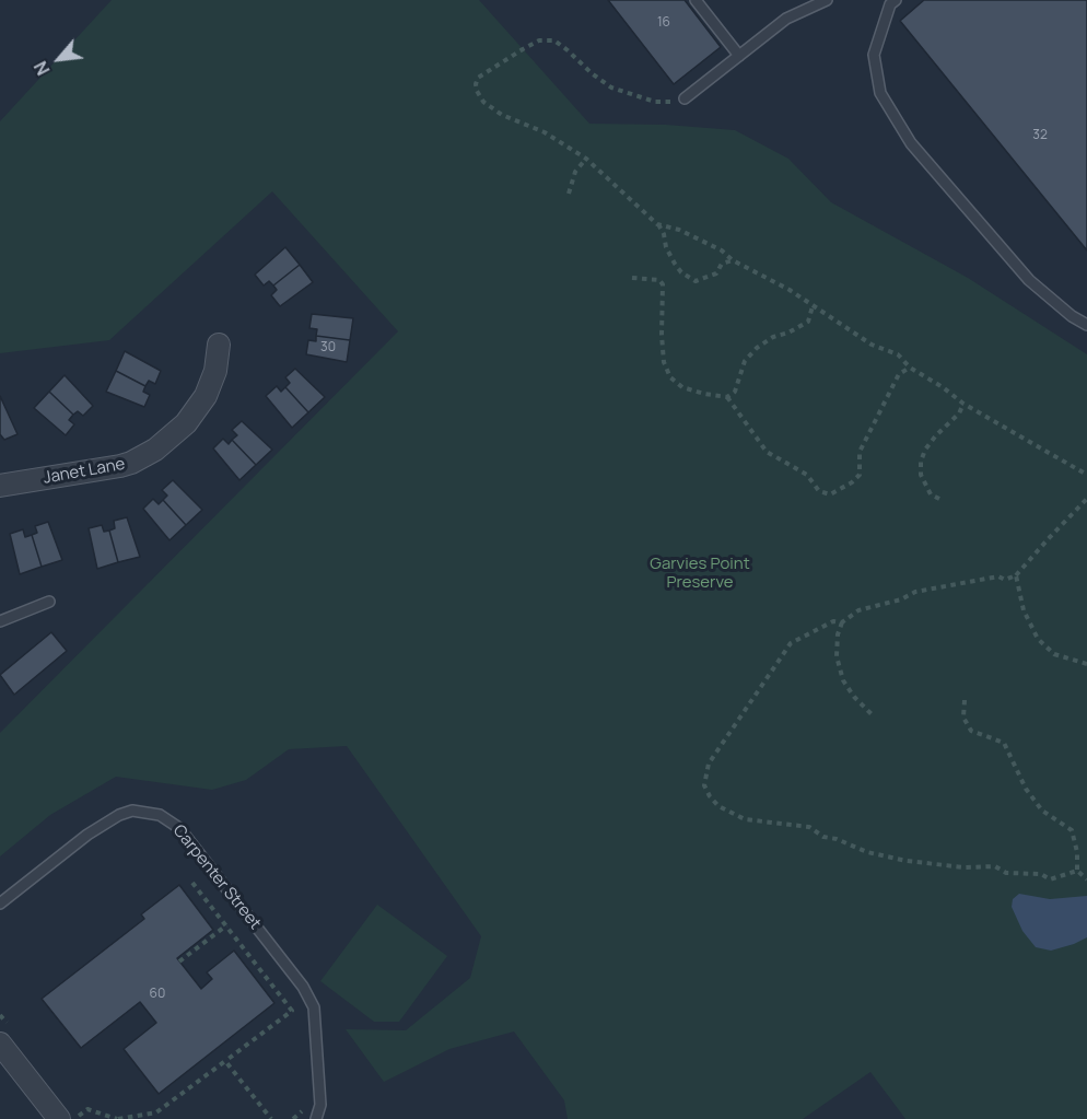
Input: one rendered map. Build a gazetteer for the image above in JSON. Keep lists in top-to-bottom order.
{
  "streets": {
    "street": ["Janet Lane"],
    "lane": ["Carpenter Street"]
  },
  "parks": ["Garvies Point Preserve"],
  "house_numbers": [
    "16",
    "32",
    "30",
    "60"
  ],
  "north": "bottom left"
}
